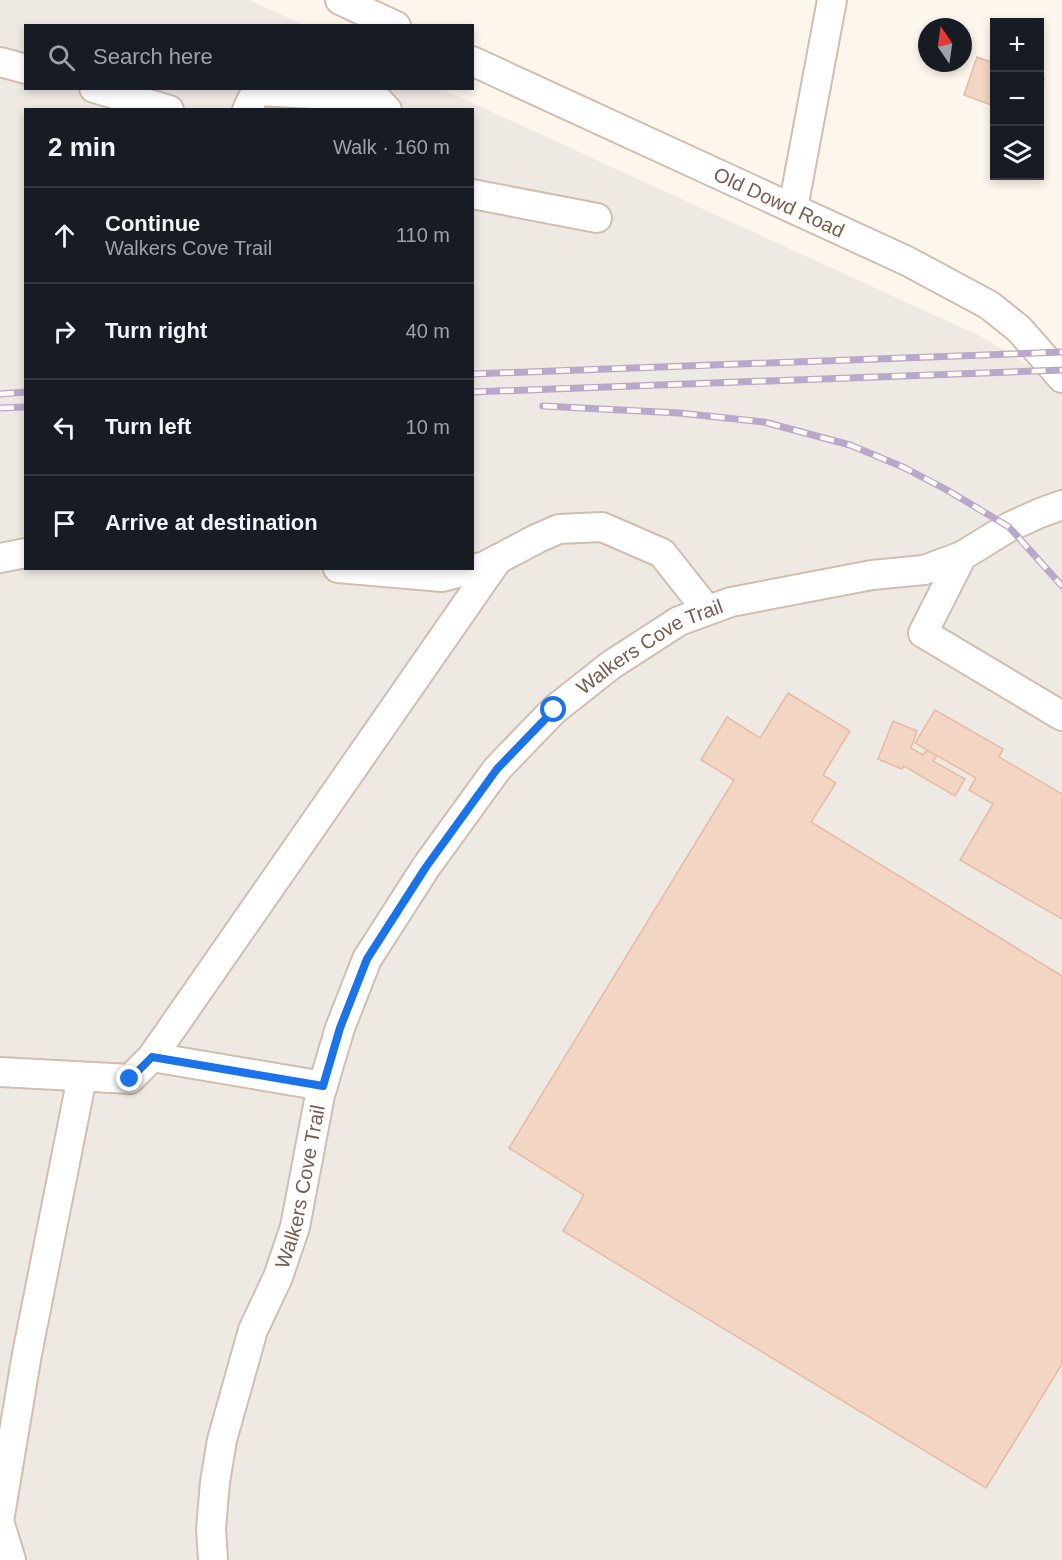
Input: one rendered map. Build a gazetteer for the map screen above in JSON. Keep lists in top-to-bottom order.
{
  "streets": {
    "street": ["Old Dowd Road", "Walkers Cove Trail"]
  },
  "north": "top",
  "page": {
    "map_buttons": ["+", "−"],
    "search": "Search here",
    "heading": ["2 min", "Walk · 160 m"],
    "list": [
      ["Continue", "Walkers Cove Trail", "110 m"],
      ["Turn right", "40 m"],
      ["Turn left", "10 m"],
      "Arrive at destination"
    ]
  }
}
